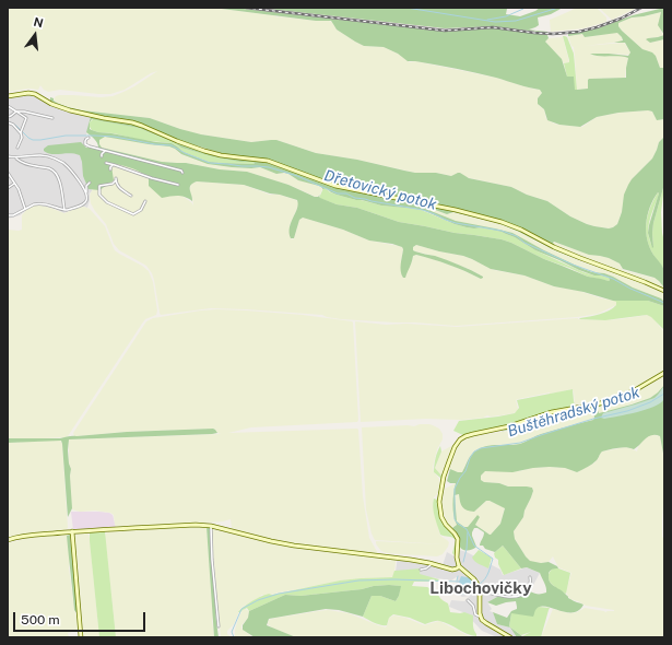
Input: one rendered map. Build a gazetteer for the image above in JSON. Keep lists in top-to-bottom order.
{
  "districts": ["Libochovičky"],
  "water": ["Dřetovický potok", "Buštěhradský potok"],
  "scale_bar": "500 m",
  "north": "top"
}
